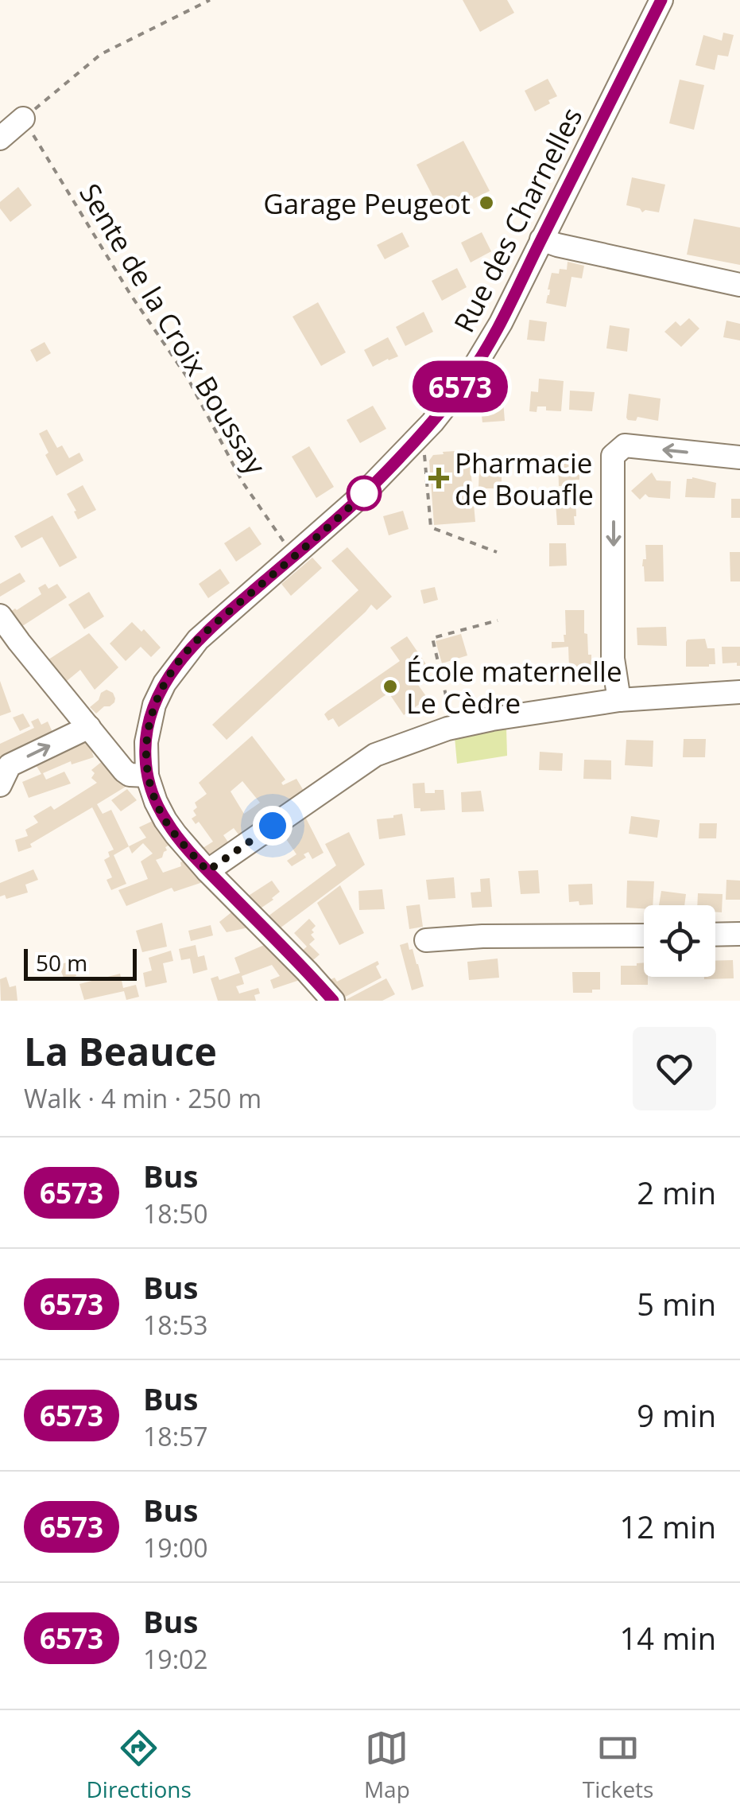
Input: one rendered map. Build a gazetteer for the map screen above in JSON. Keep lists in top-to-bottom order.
{
  "streets": {
    "street": ["Rue des Charnelles"],
    "path": ["Sente de la Croix Boussay"]
  },
  "crossings": [
    ["Rue des Charnelles", "Sente de la Croix Boussay"]
  ],
  "places": {
    "other": ["Garage Peugeot", "École maternelle Le Cèdre"],
    "health": ["Pharmacie de Bouafle"]
  },
  "lines": ["bus line 6573"],
  "scale_bar": "50 m",
  "page": {
    "on_map": "6573",
    "scale": "50 m",
    "heading": ["La Beauce", "Walk · 4 min · 250 m"],
    "list": [
      {
        "mark": "6573",
        "name": "Bus",
        "note": "18:50",
        "value": "2 min"
      },
      {
        "mark": "6573",
        "name": "Bus",
        "note": "18:53",
        "value": "5 min"
      },
      {
        "mark": "6573",
        "name": "Bus",
        "note": "18:57",
        "value": "9 min"
      },
      {
        "mark": "6573",
        "name": "Bus",
        "note": "19:00",
        "value": "12 min"
      },
      {
        "mark": "6573",
        "name": "Bus",
        "note": "19:02",
        "value": "14 min"
      }
    ],
    "tabs": ["Directions", "Map", "Tickets"]
  }
}
